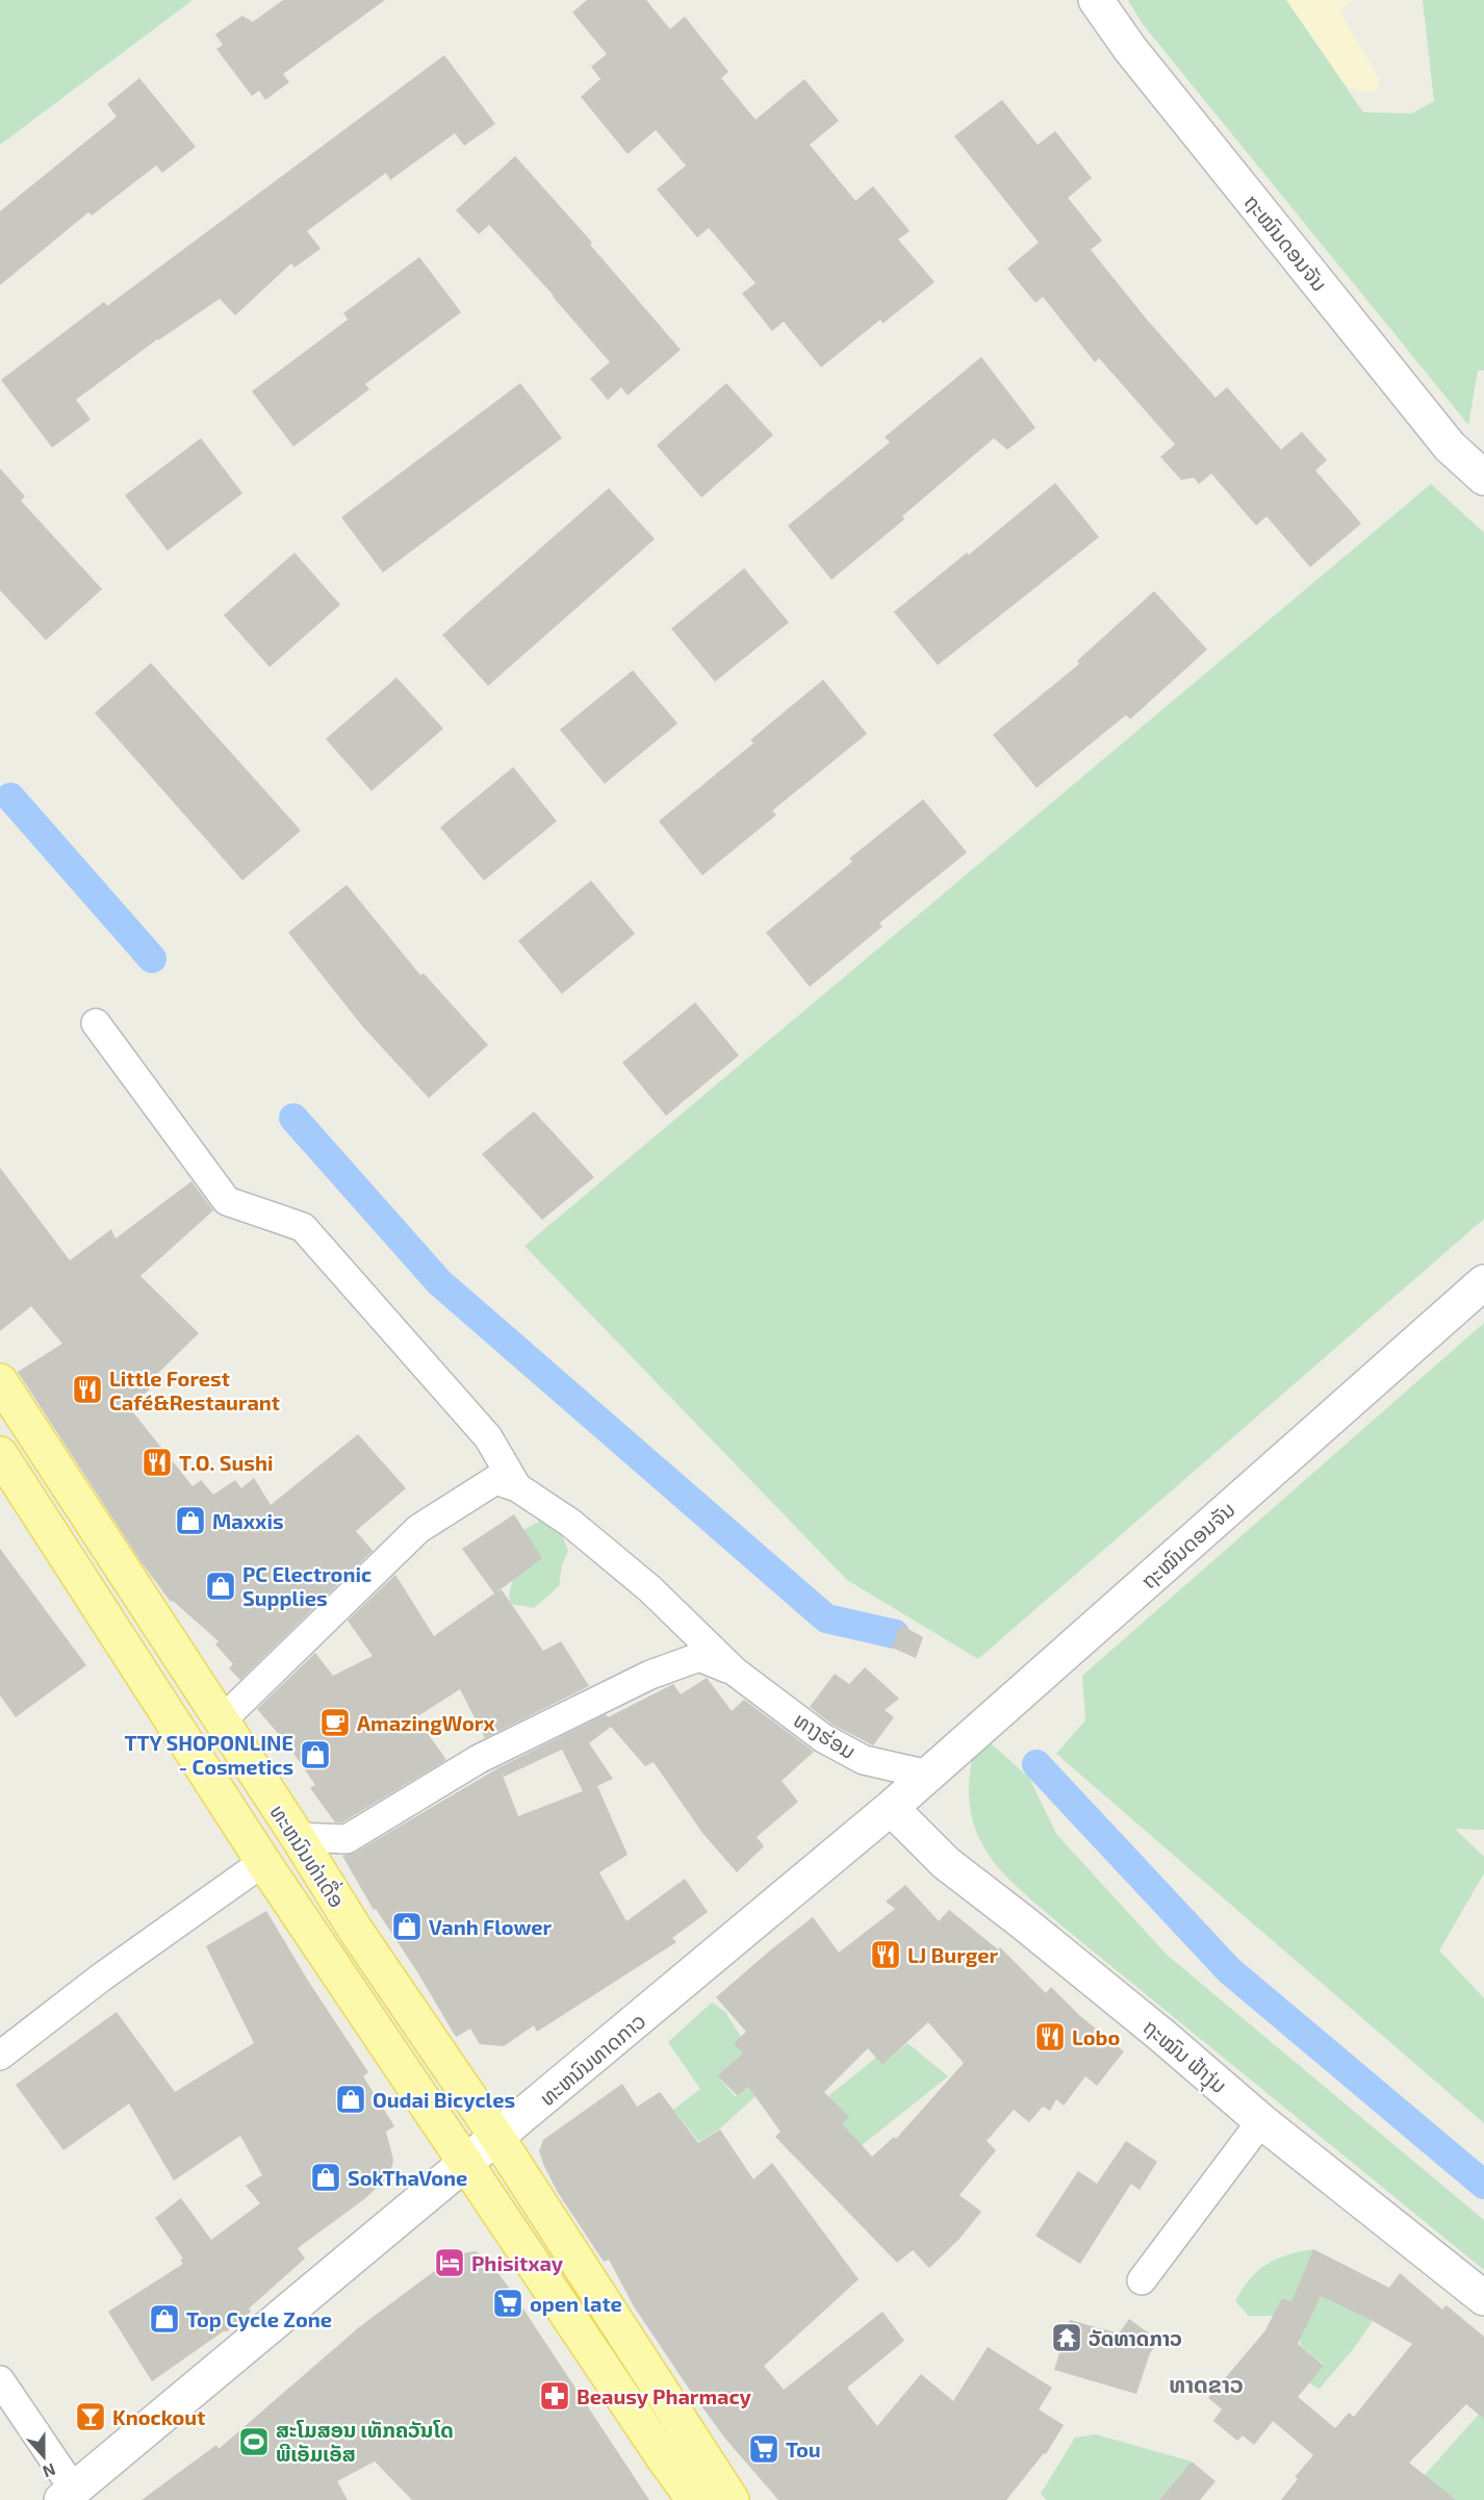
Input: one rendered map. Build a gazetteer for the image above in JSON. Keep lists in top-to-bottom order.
{
  "streets": {
    "main road": ["ທະຫນົນທ່າເດື່ອ"],
    "street": [
      "ຖະໝົນດອນຈັນ",
      "ທາງຮ່ອມ",
      "ຖະໝົນ ຟ້າງຸ່ມ",
      "ທະຫນົນທາດກາວ"
    ]
  },
  "crossings": [
    ["ຖະໝົນດອນຈັນ", "ທາງຮ່ອມ"],
    ["ຖະໝົນດອນຈັນ", "ຖະໝົນ ຟ້າງຸ່ມ"],
    ["ຖະໝົນດອນຈັນ", "ທະຫນົນທາດກາວ"],
    ["ທະຫນົນທ່າເດື່ອ", "ທະຫນົນທາດກາວ"],
    ["ຖະໝົນ ຟ້າງຸ່ມ", "ທະຫນົນທາດກາວ"]
  ],
  "districts": ["ທາດຂາວ"],
  "places": {
    "restaurant": [
      "Little Forest Café&Restaurant",
      "T.O. Sushi",
      "LJ Burger",
      "Lobo"
    ],
    "shop": [
      "Maxxis",
      "PC Electronic Supplies",
      "TTY SHOPONLINE - Cosmetics",
      "Vanh Flower",
      "Oudai Bicycles",
      "SokThaVone",
      "Top Cycle Zone"
    ],
    "cafe": ["AmazingWorx"],
    "hotel": ["Phisitxay"],
    "supermarket": ["open late", "Tou"],
    "temple": ["ວັດທາດກາວ"],
    "pharmacy": ["Beausy Pharmacy"],
    "bar": ["Knockout"],
    "sports": ["ສະໂມສອນ ເທັກຄວັນໂດ ພີເອັມເອັສ"]
  },
  "north": "bottom"
}
